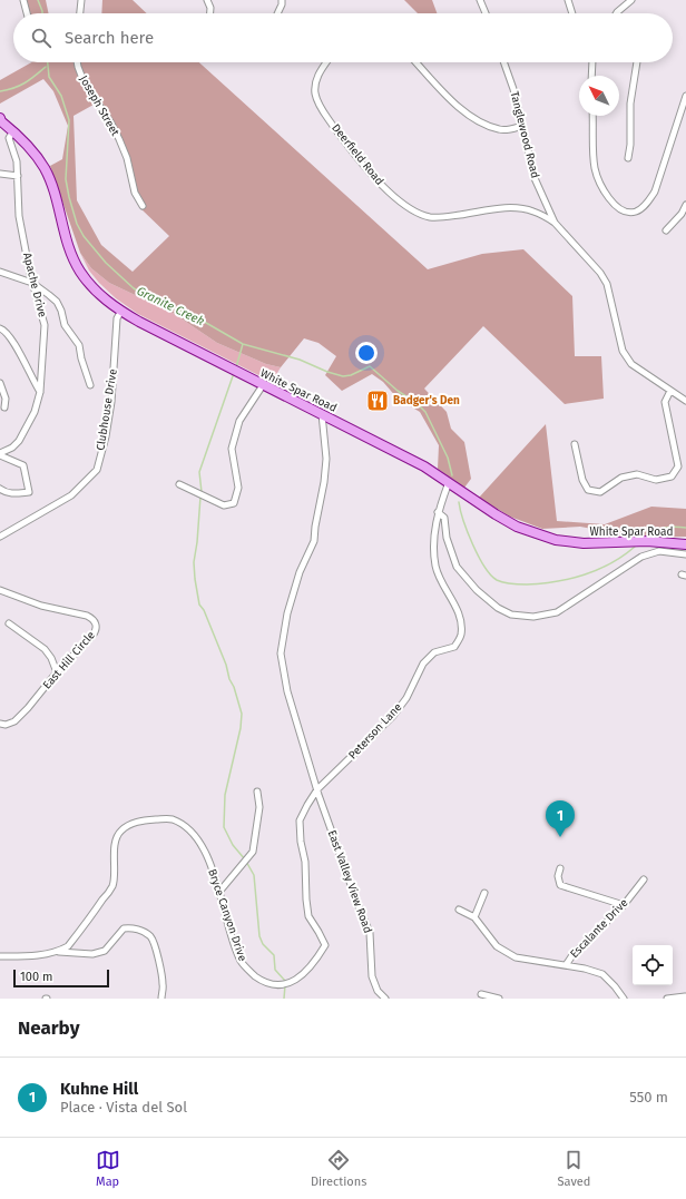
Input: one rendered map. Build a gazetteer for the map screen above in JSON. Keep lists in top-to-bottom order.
{
  "streets": {
    "main road": ["White Spar Road"],
    "street": [
      "Joseph Street",
      "Tanglewood Road",
      "Deerfield Road",
      "Apache Drive",
      "Clubhouse Drive",
      "East Hill Circle",
      "Peterson Lane",
      "East Valley View Road",
      "Bryce Canyon Drive",
      "Escalante Drive"
    ]
  },
  "crossings": [
    ["Tanglewood Road", "Deerfield Road"],
    ["Apache Drive", "White Spar Road"],
    ["White Spar Road", "Clubhouse Drive"],
    ["White Spar Road", "Peterson Lane"],
    ["Peterson Lane", "East Valley View Road"],
    ["Peterson Lane", "Bryce Canyon Drive"],
    ["East Valley View Road", "Bryce Canyon Drive"]
  ],
  "water": ["Granite Creek"],
  "places": {
    "restaurant": ["Badger's Den"]
  },
  "scale_bar": "100 m",
  "north": "top left",
  "page": {
    "search": "Search here",
    "pins": "1",
    "scale": "100 m",
    "heading": "Nearby",
    "list": [
      {
        "mark": "1",
        "name": "Kuhne Hill",
        "note": "Place · Vista del Sol",
        "value": "550 m"
      }
    ],
    "nav": ["Map", "Directions", "Saved"]
  }
}
